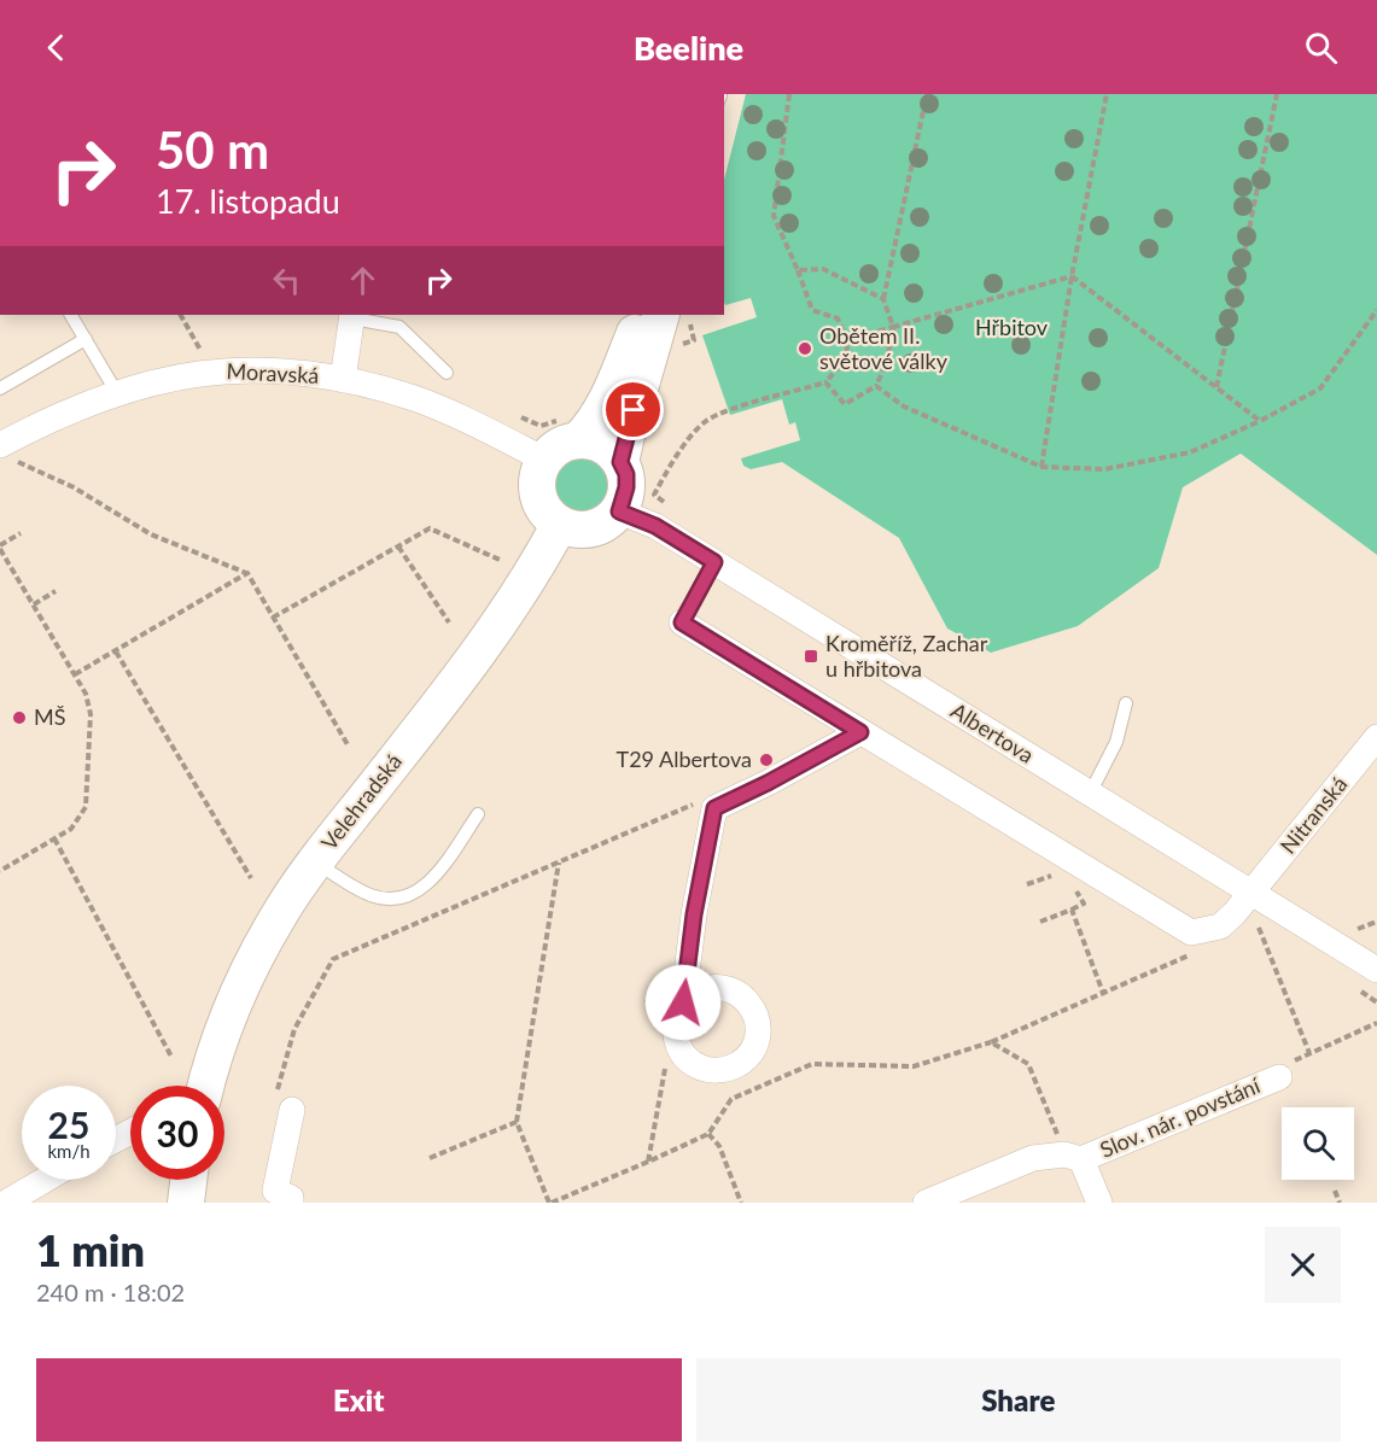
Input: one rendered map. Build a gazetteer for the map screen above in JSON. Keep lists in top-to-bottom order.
{
  "streets": {
    "main road": ["Velehradská"],
    "street": [
      "Moravská",
      "Albertova",
      "Nitranská",
      "Slov. nár. povstání"
    ]
  },
  "crossings": [
    ["Moravská", "Albertova"],
    ["Moravská", "Velehradská"],
    ["Albertova", "Velehradská"],
    ["Albertova", "Nitranská"]
  ],
  "parks": ["Hřbitov"],
  "places": {
    "other": ["Obětem II. světové války", "MŠ", "T29 Albertova"],
    "transit": ["Kroměříž, Zachar u hřbitova"]
  },
  "page": {
    "header": "Beeline",
    "turn": ["50 m", "17. listopadu"],
    "speed": "25 km/h",
    "limit": "30",
    "heading": ["1 min", "240 m · 18:02"],
    "buttons": ["Exit", "Share"]
  }
}
